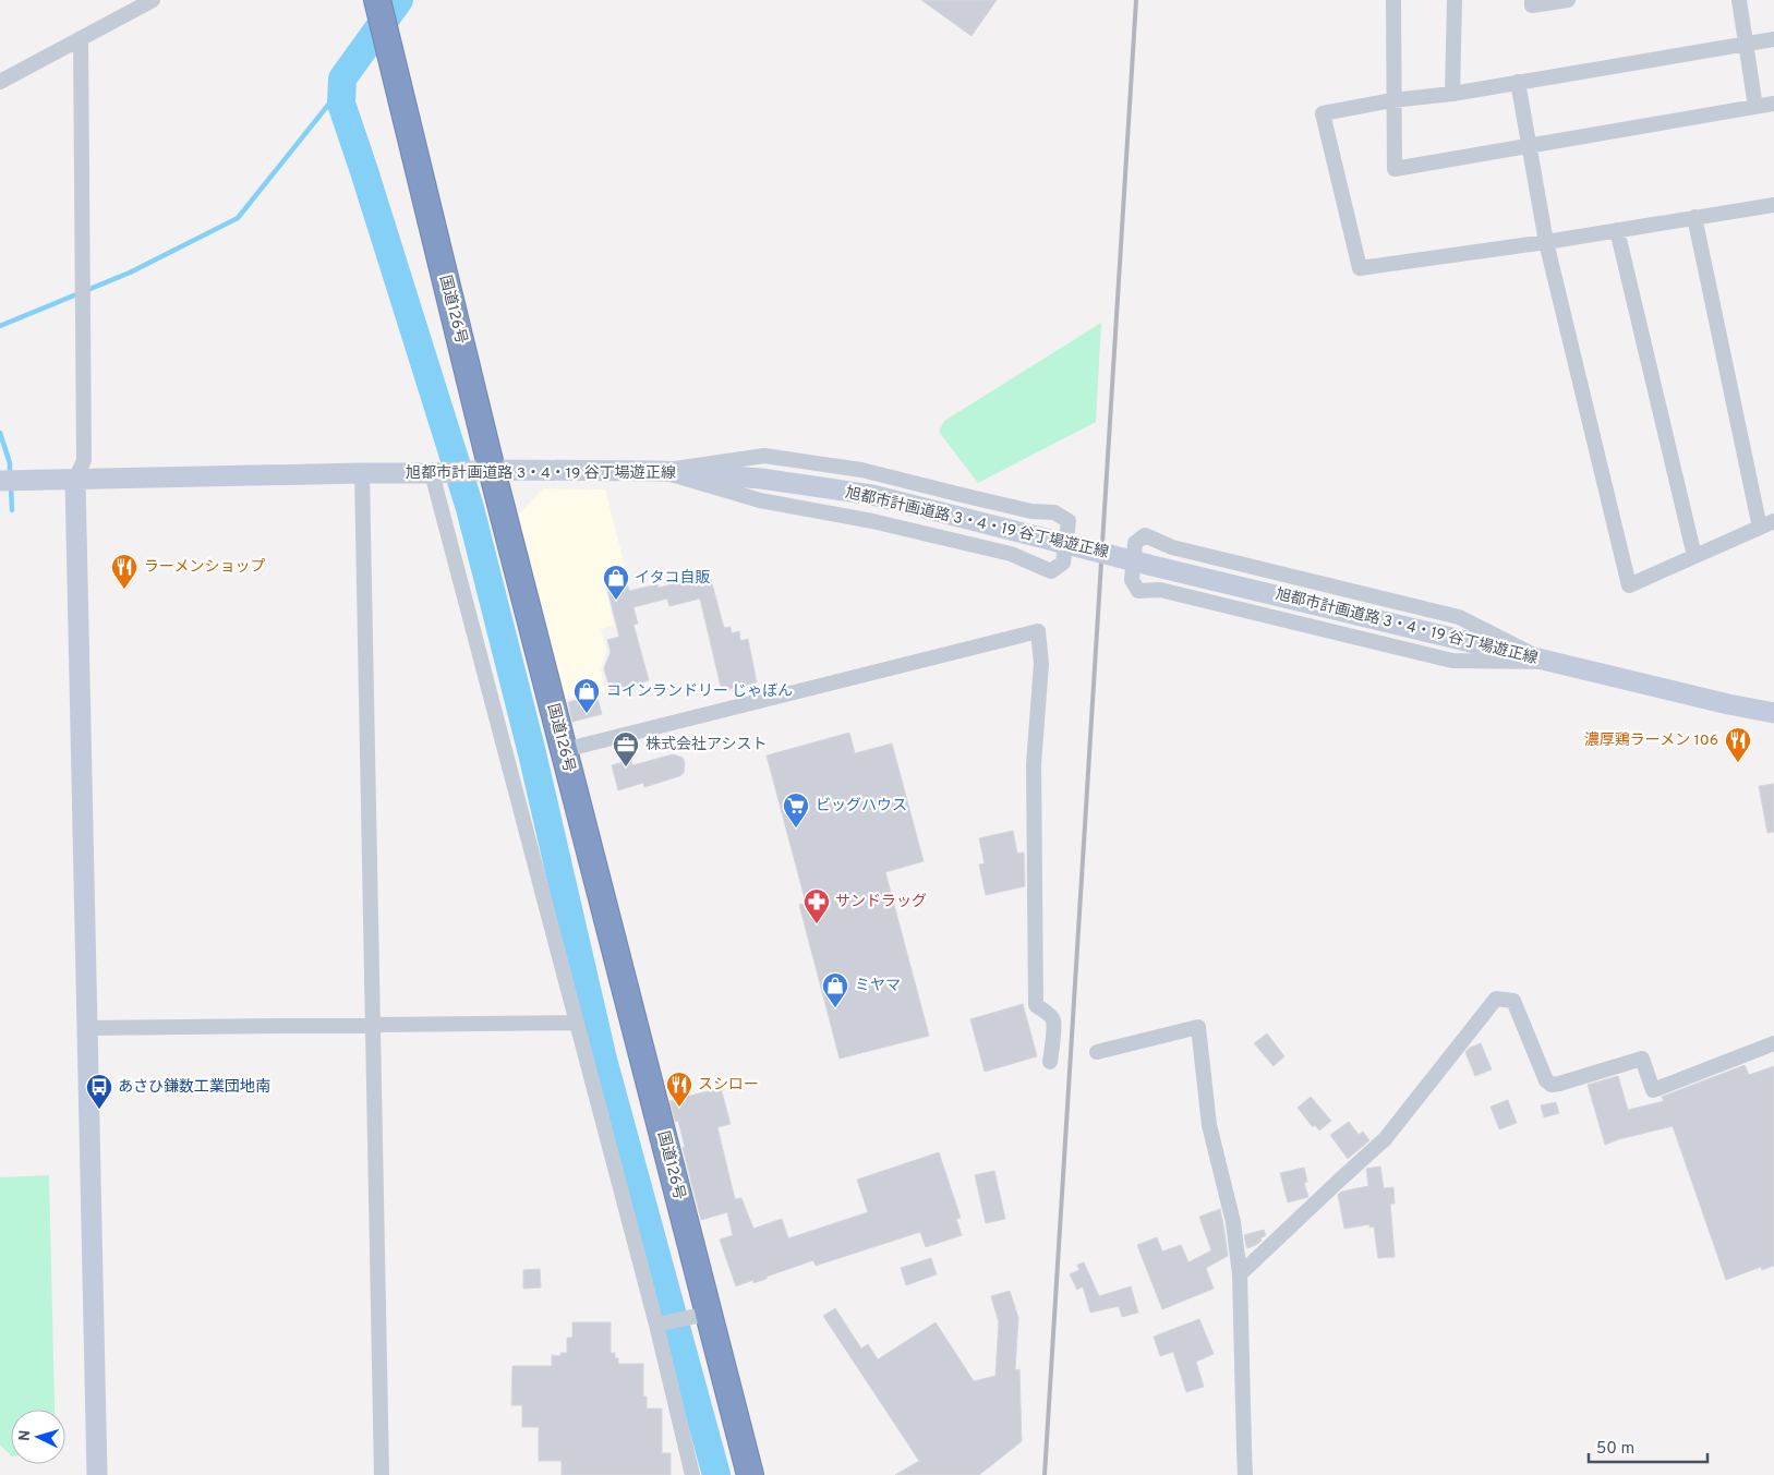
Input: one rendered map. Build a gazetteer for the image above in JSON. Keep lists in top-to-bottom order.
{
  "streets": {
    "highway": ["国道126号"],
    "street": ["旭都市計画道路 3・4・19 谷丁場遊正線"]
  },
  "crossings": [
    ["国道126号", "旭都市計画道路 3・4・19 谷丁場遊正線"]
  ],
  "places": {
    "restaurant": ["ラーメンショップ", "濃厚鶏ラーメン 106", "スシロー"],
    "shop": ["イタコ自販", "コインランドリー じゃぼん", "ミヤマ"],
    "office": ["株式会社アシスト"],
    "supermarket": ["ビッグハウス"],
    "pharmacy": ["サンドラッグ"],
    "bus stop": ["あさひ鎌数工業団地南"]
  },
  "scale_bar": "50 m",
  "north": "left"
}
